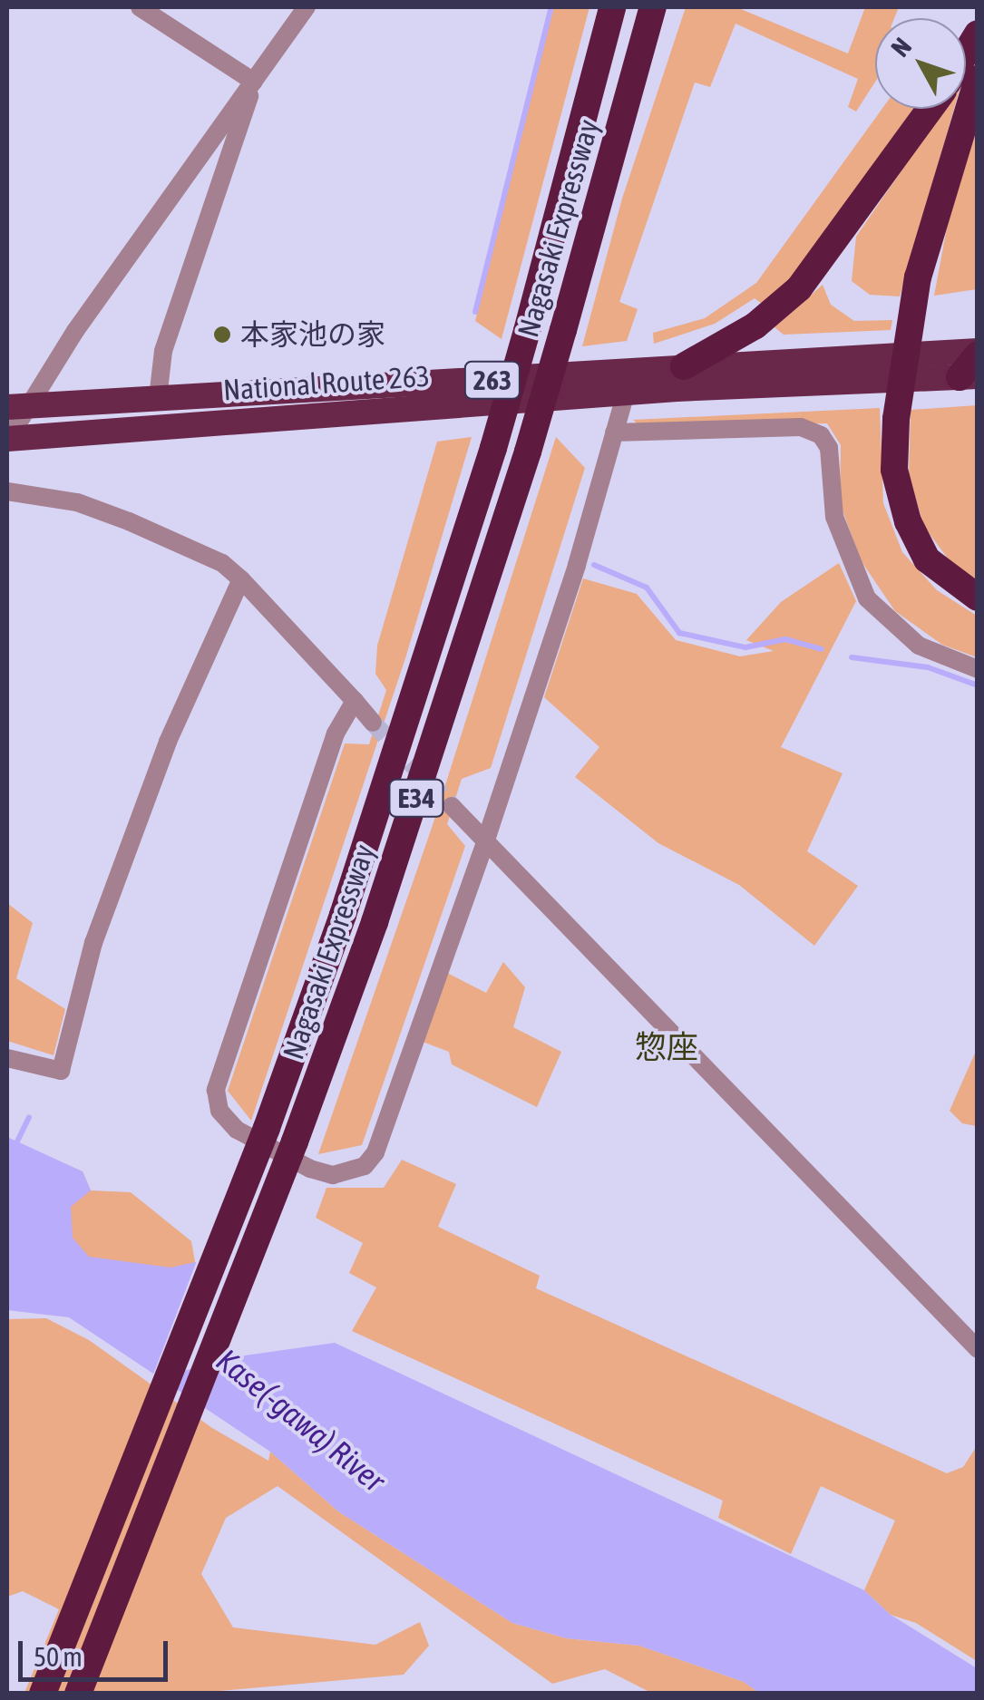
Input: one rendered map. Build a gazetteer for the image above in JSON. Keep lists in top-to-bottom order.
{
  "streets": {
    "highway": [
      "Nagasaki Expressway",
      "263",
      "National Route 263",
      "E34"
    ]
  },
  "districts": ["惣座"],
  "water": ["Kase(-gawa) River"],
  "places": ["本家池の家"],
  "scale_bar": "50 m",
  "north": "top left"
}
